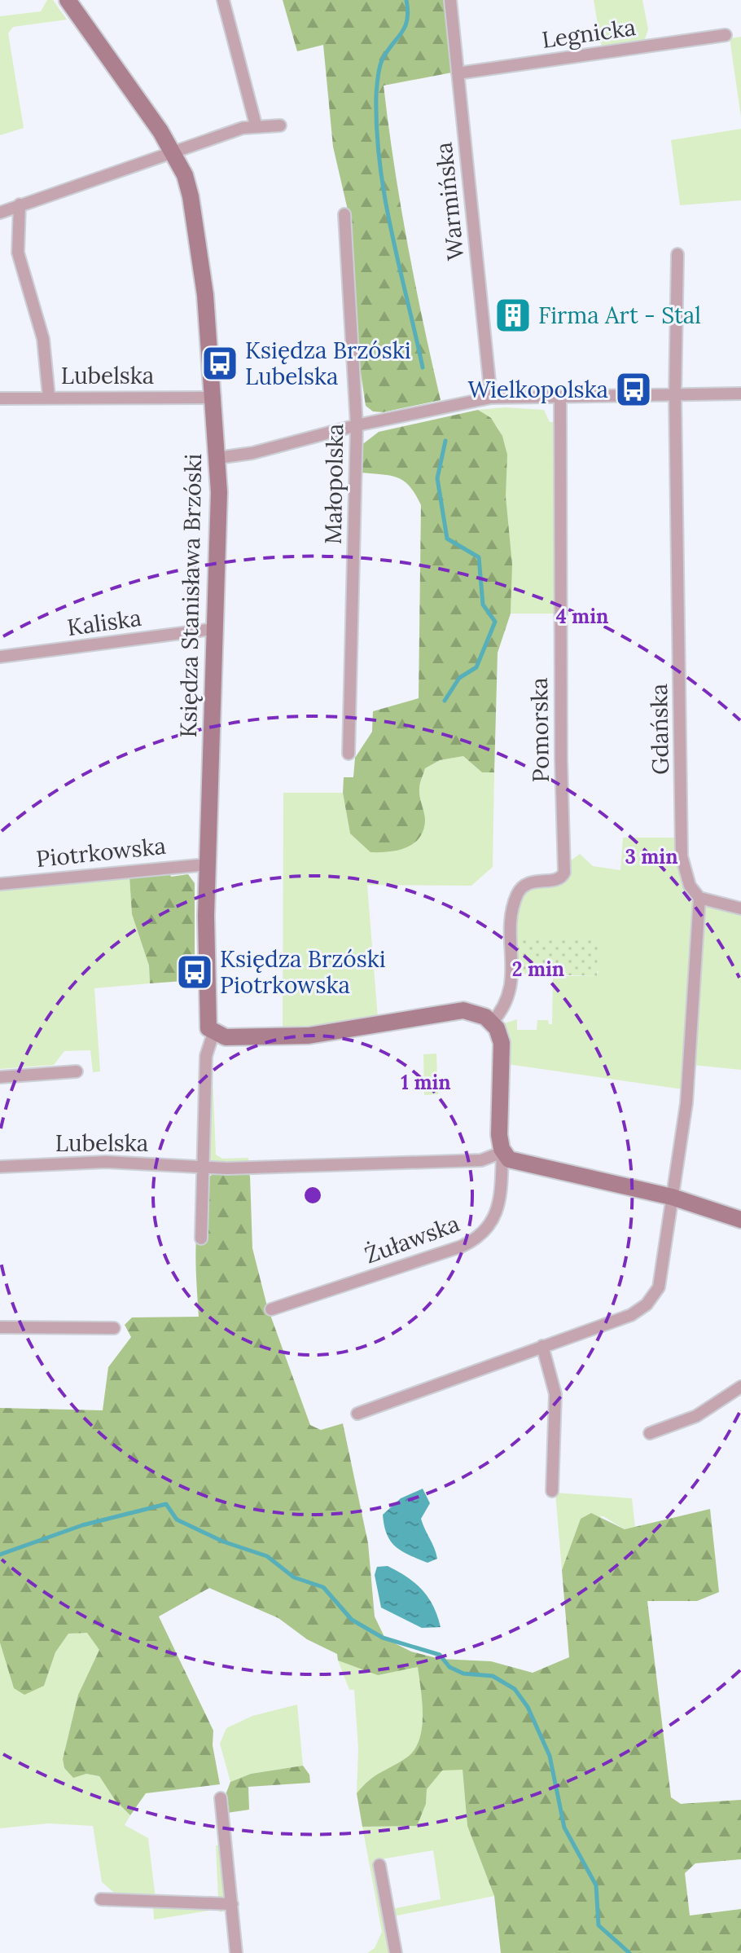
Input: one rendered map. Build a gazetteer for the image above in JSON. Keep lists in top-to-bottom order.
{
  "streets": {
    "street": [
      "Legnicka",
      "Warmińska",
      "Lubelska",
      "Małopolska",
      "Księdza Stanisława Brzóski",
      "Kaliska",
      "Gdańska",
      "Pomorska",
      "Piotrkowska",
      "Żuławska"
    ]
  },
  "crossings": [
    ["Legnicka", "Warmińska"],
    ["Lubelska", "Księdza Stanisława Brzóski"],
    ["Księdza Stanisława Brzóski", "Kaliska"],
    ["Księdza Stanisława Brzóski", "Piotrkowska"]
  ],
  "places": {
    "building": ["Firma Art - Stal"],
    "bus stop": ["Księdza Brzóski Lubelska", "Wielkopolska", "Księdza Brzóski Piotrkowska"]
  },
  "rings": [
    "4 min",
    "3 min",
    "2 min",
    "1 min"
  ]
}
